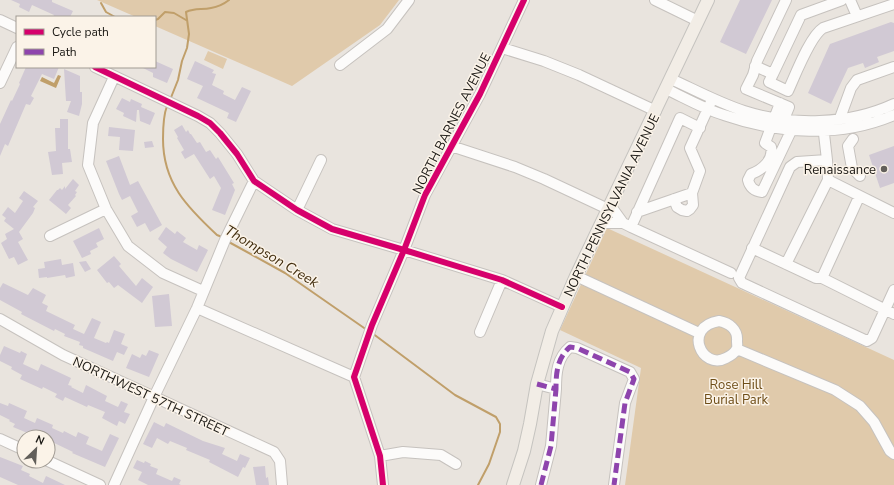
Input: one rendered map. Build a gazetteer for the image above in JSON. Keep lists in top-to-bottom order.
{
  "streets": {
    "main road": ["NORTH PENNSYLVANIA AVENUE"],
    "street": ["NORTH BARNES AVENUE", "NORTHWEST 57TH STREET"]
  },
  "water": ["Thompson Creek"],
  "parks": ["Rose Hill Burial Park"],
  "places": ["Renaissance"],
  "legend": ["Cycle path", "Path"],
  "north": "top right"
}
